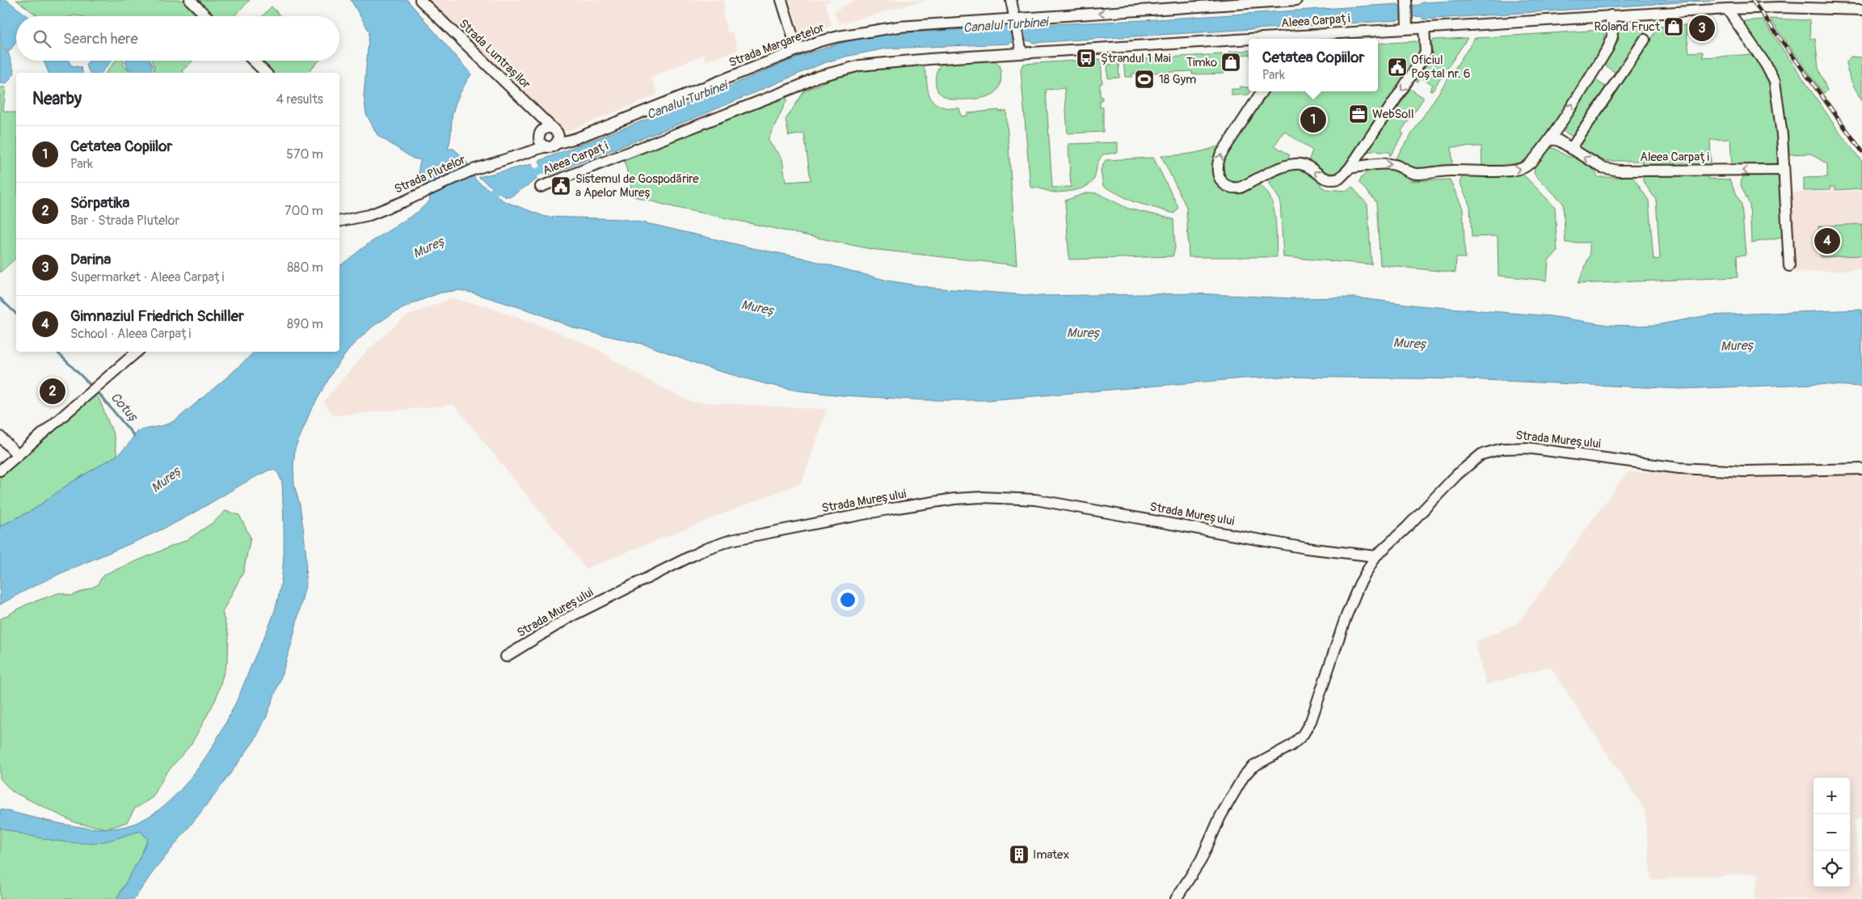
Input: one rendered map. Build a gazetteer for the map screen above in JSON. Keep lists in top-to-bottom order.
{
  "streets": {
    "street": [
      "Aleea Carpați",
      "Strada Margaretelor",
      "Strada Luntrașilor",
      "Strada Plutelor",
      "Strada Mureșului"
    ]
  },
  "crossings": [
    ["Strada Margaretelor", "Strada Luntrașilor"],
    ["Strada Margaretelor", "Strada Plutelor"],
    ["Strada Luntrașilor", "Strada Plutelor"]
  ],
  "water": ["Canalul Turbinei", "Mureș", "Cotuș"],
  "places": {
    "shop": ["Roland Fruct", "Timko"],
    "bus stop": ["Ștrandul 1 Mai"],
    "public building": ["Oficiul Poștal nr. 6", "Sistemul de Gospodărire a Apelor Mureș"],
    "sports": ["18 Gym"],
    "office": ["WebSoll"],
    "building": ["Imatex"]
  },
  "page": {
    "pins": [
      "3",
      "1",
      "4",
      "2"
    ],
    "search": "Search here",
    "popup": ["Cetatea Copiilor", "Park"],
    "heading": ["Nearby", "4 results"],
    "list": [
      {
        "mark": "1",
        "name": "Cetatea Copiilor",
        "note": "Park",
        "value": "570 m"
      },
      {
        "mark": "2",
        "name": "Sörpatika",
        "note": "Bar · Strada Plutelor",
        "value": "700 m"
      },
      {
        "mark": "3",
        "name": "Darina",
        "note": "Supermarket · Aleea Carpați",
        "value": "880 m"
      },
      {
        "mark": "4",
        "name": "Gimnaziul Friedrich Schiller",
        "note": "School · Aleea Carpați",
        "value": "890 m"
      }
    ],
    "map_buttons": ["+", "−"]
  }
}
